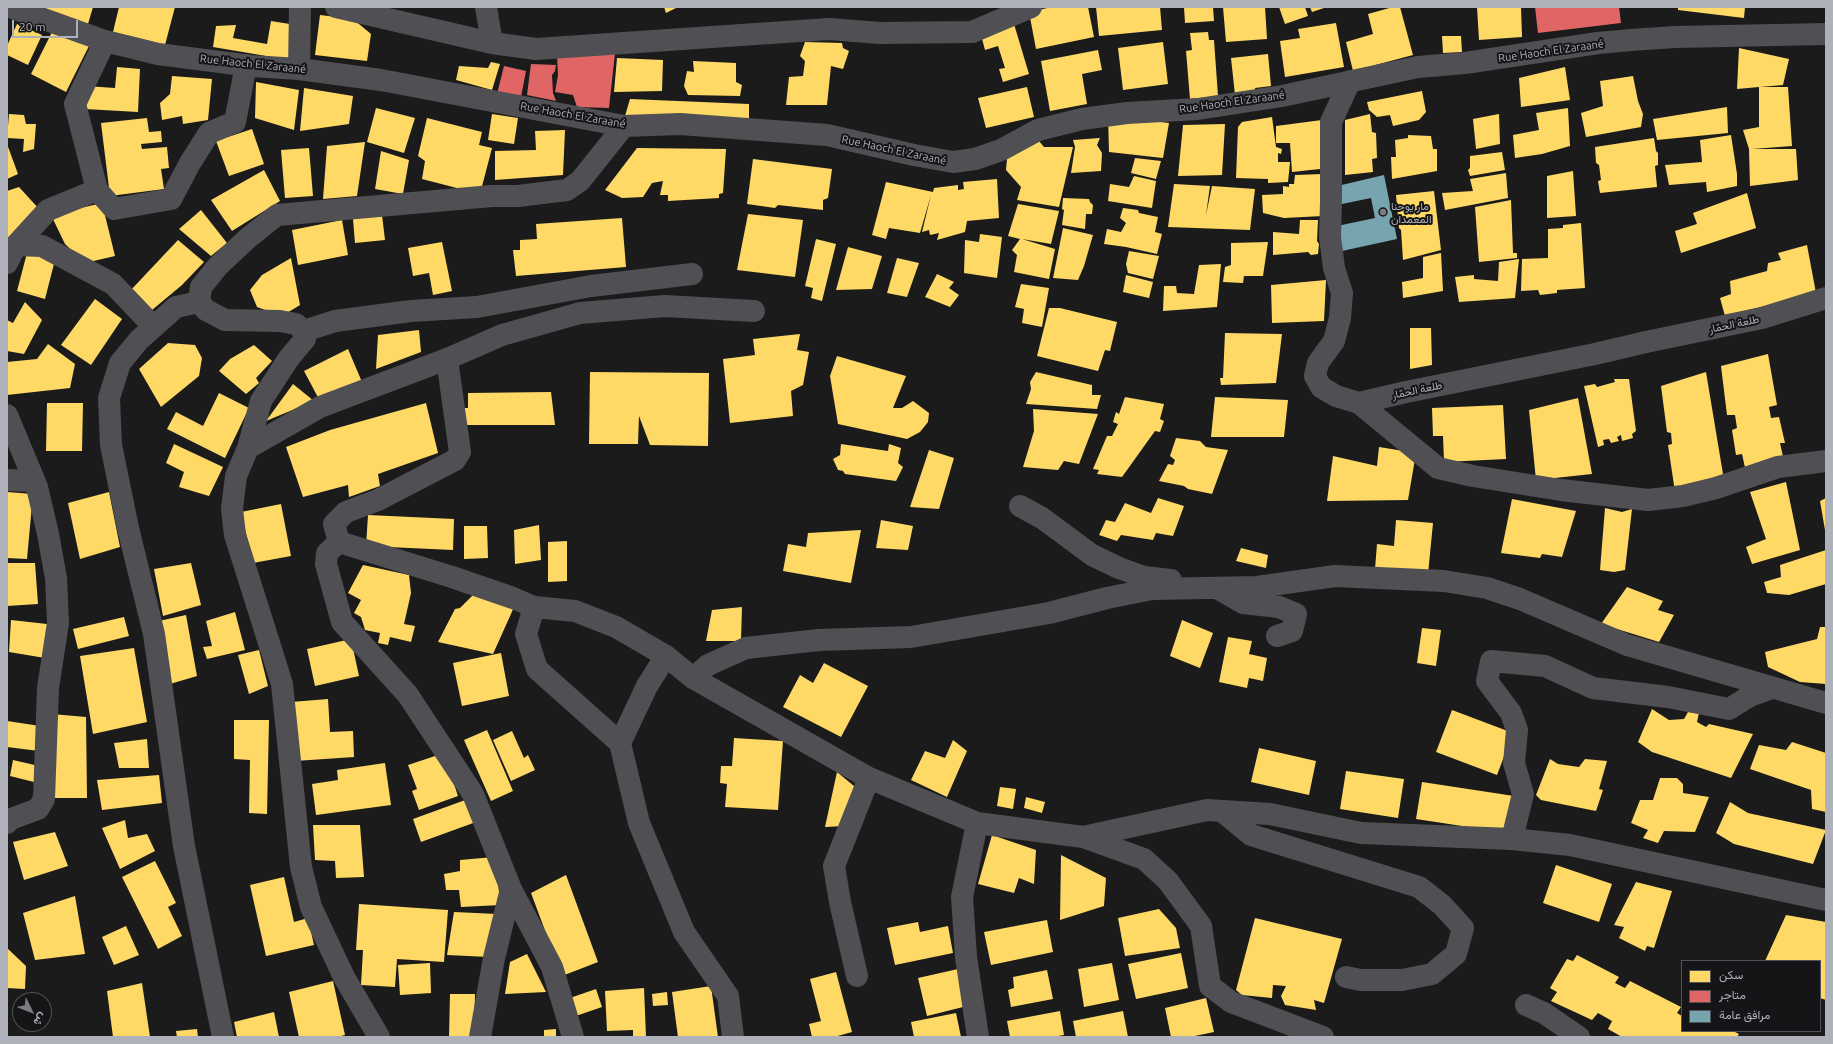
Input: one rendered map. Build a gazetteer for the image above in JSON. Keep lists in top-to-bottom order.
{
  "streets": {
    "street": ["Rue Haoch El Zaraané", "طلعة الحمّار"]
  },
  "places": ["مار يوحنا المعمدان"],
  "legend": ["سكن", "متاجر", "مرافق عامة"],
  "scale_bar": "20 m",
  "north": "bottom right"
}
